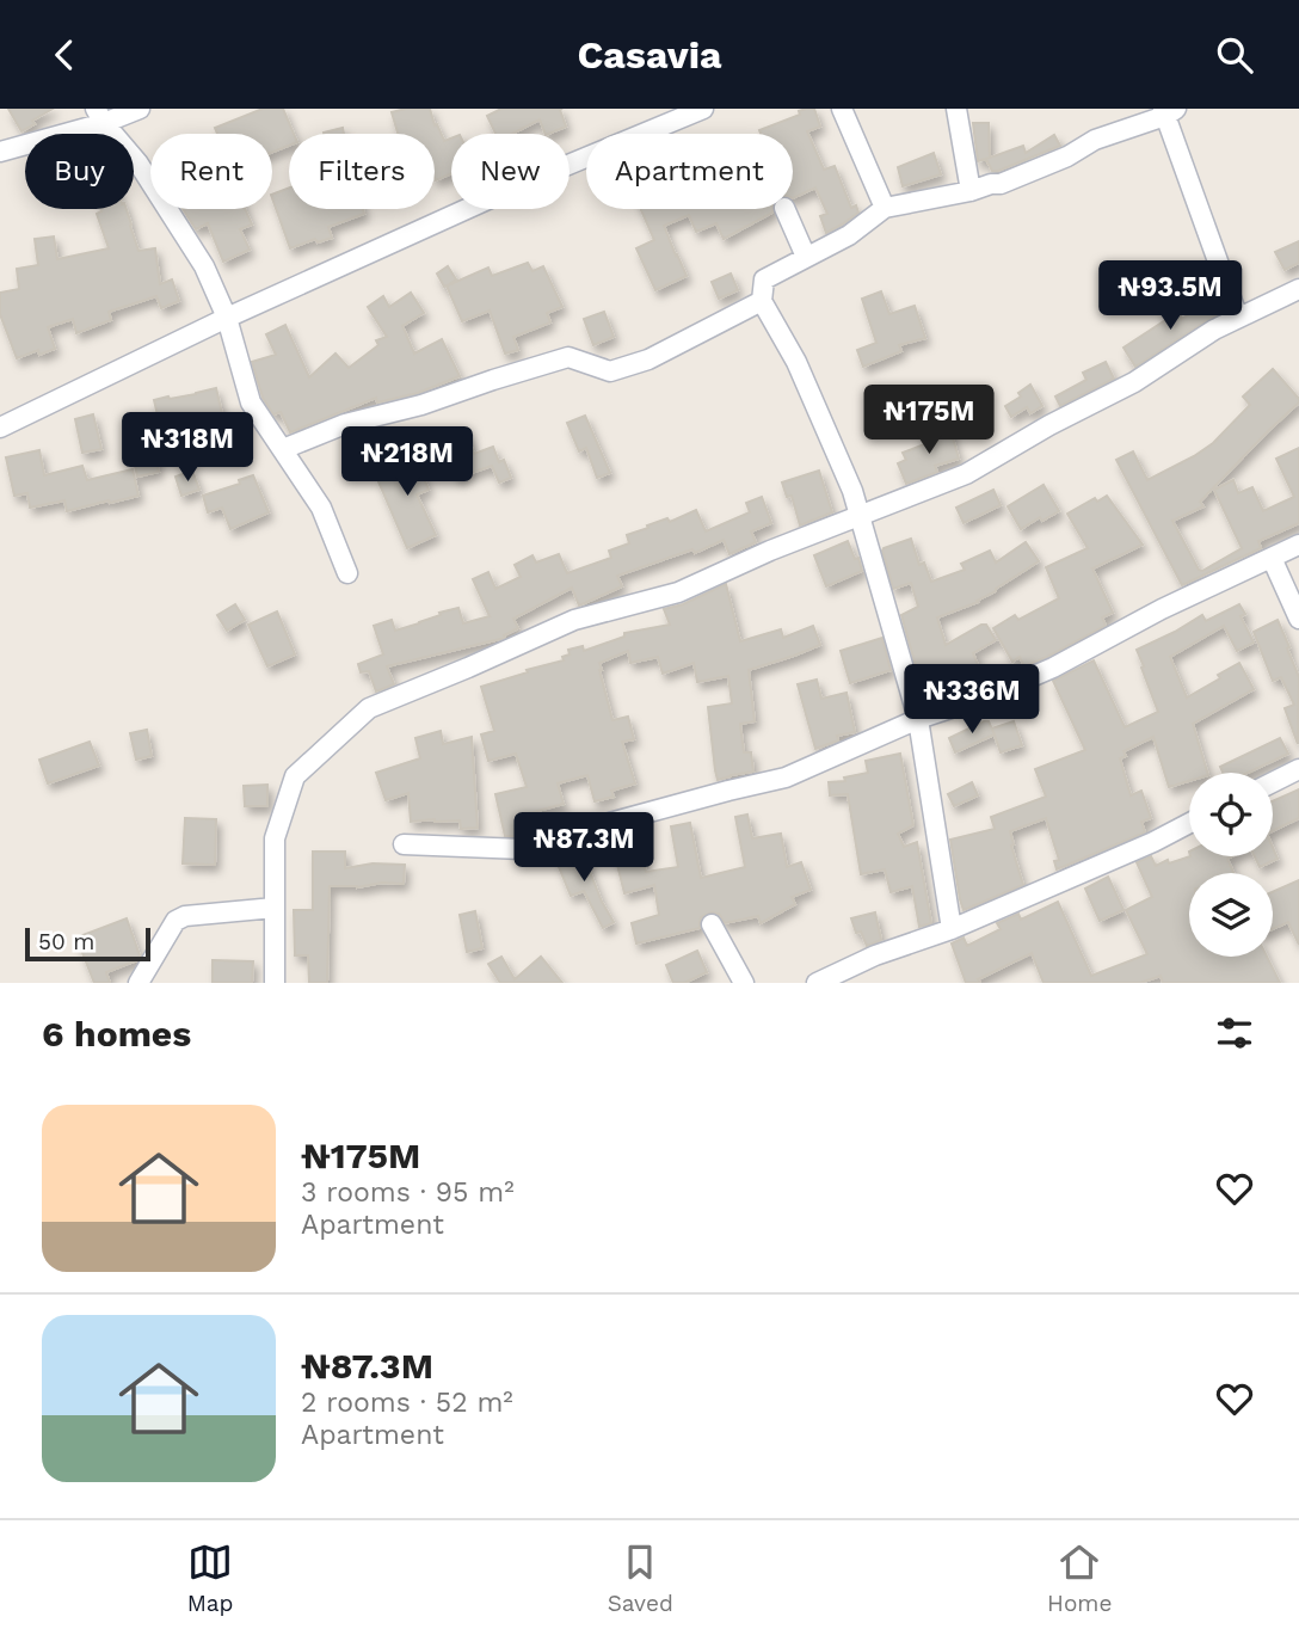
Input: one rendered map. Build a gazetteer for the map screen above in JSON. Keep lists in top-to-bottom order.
{
  "scale_bar": "50 m",
  "page": {
    "header": "Casavia",
    "chip": [
      "Buy",
      "Rent",
      "Filters",
      "New",
      "Apartment"
    ],
    "price": [
      "₦93.5M",
      "₦175M",
      "₦318M",
      "₦218M",
      "₦336M",
      "₦87.3M"
    ],
    "scale": "50 m",
    "heading": "6 homes",
    "list": [
      {
        "name": "₦175M",
        "note": "3 rooms · 95 m² · Apartment"
      },
      {
        "name": "₦87.3M",
        "note": "2 rooms · 52 m² · Apartment"
      }
    ],
    "tabs": ["Map", "Saved", "Home"]
  }
}
